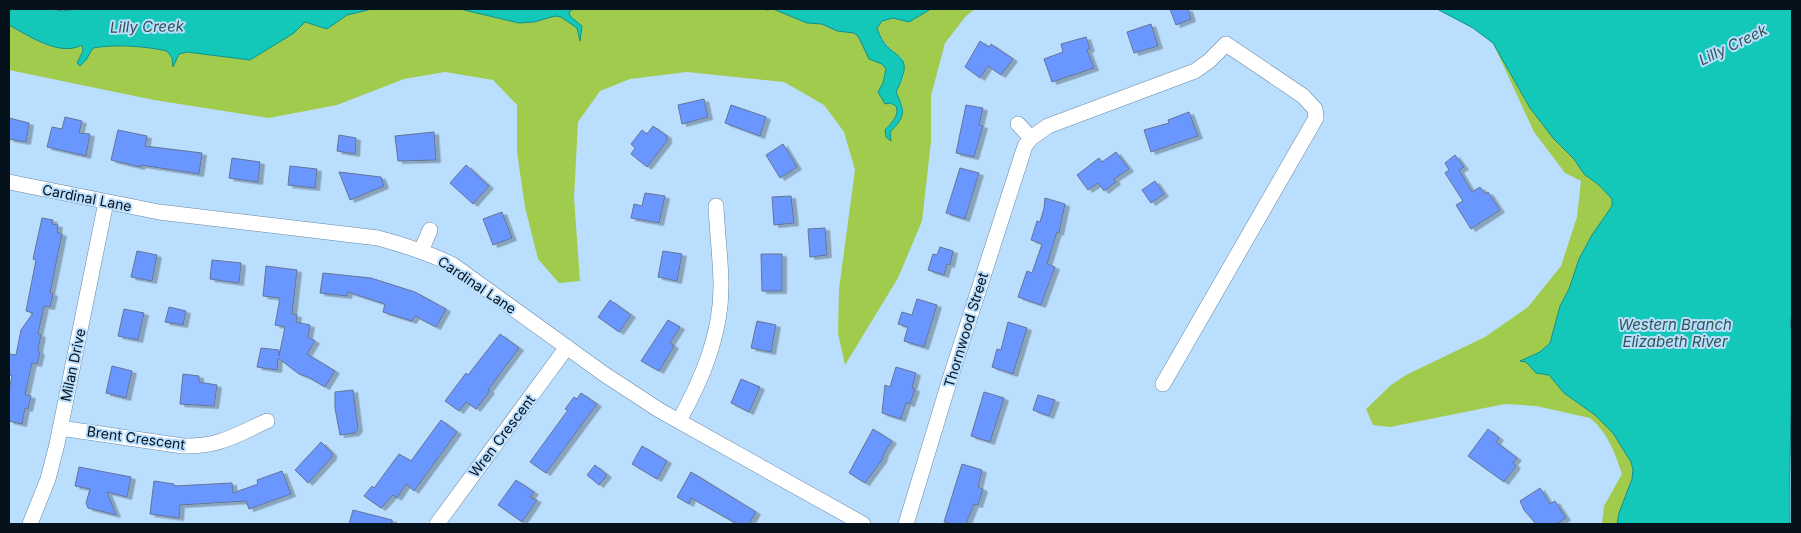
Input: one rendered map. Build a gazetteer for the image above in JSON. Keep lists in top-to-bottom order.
{
  "streets": {
    "street": [
      "Cardinal Lane",
      "Thornwood Street",
      "Milan Drive",
      "Wren Crescent",
      "Brent Crescent"
    ]
  },
  "crossings": [
    ["Cardinal Lane", "Milan Drive"],
    ["Cardinal Lane", "Wren Crescent"],
    ["Milan Drive", "Brent Crescent"]
  ],
  "water": ["Lilly Creek", "Western Branch Elizabeth River"]
}
